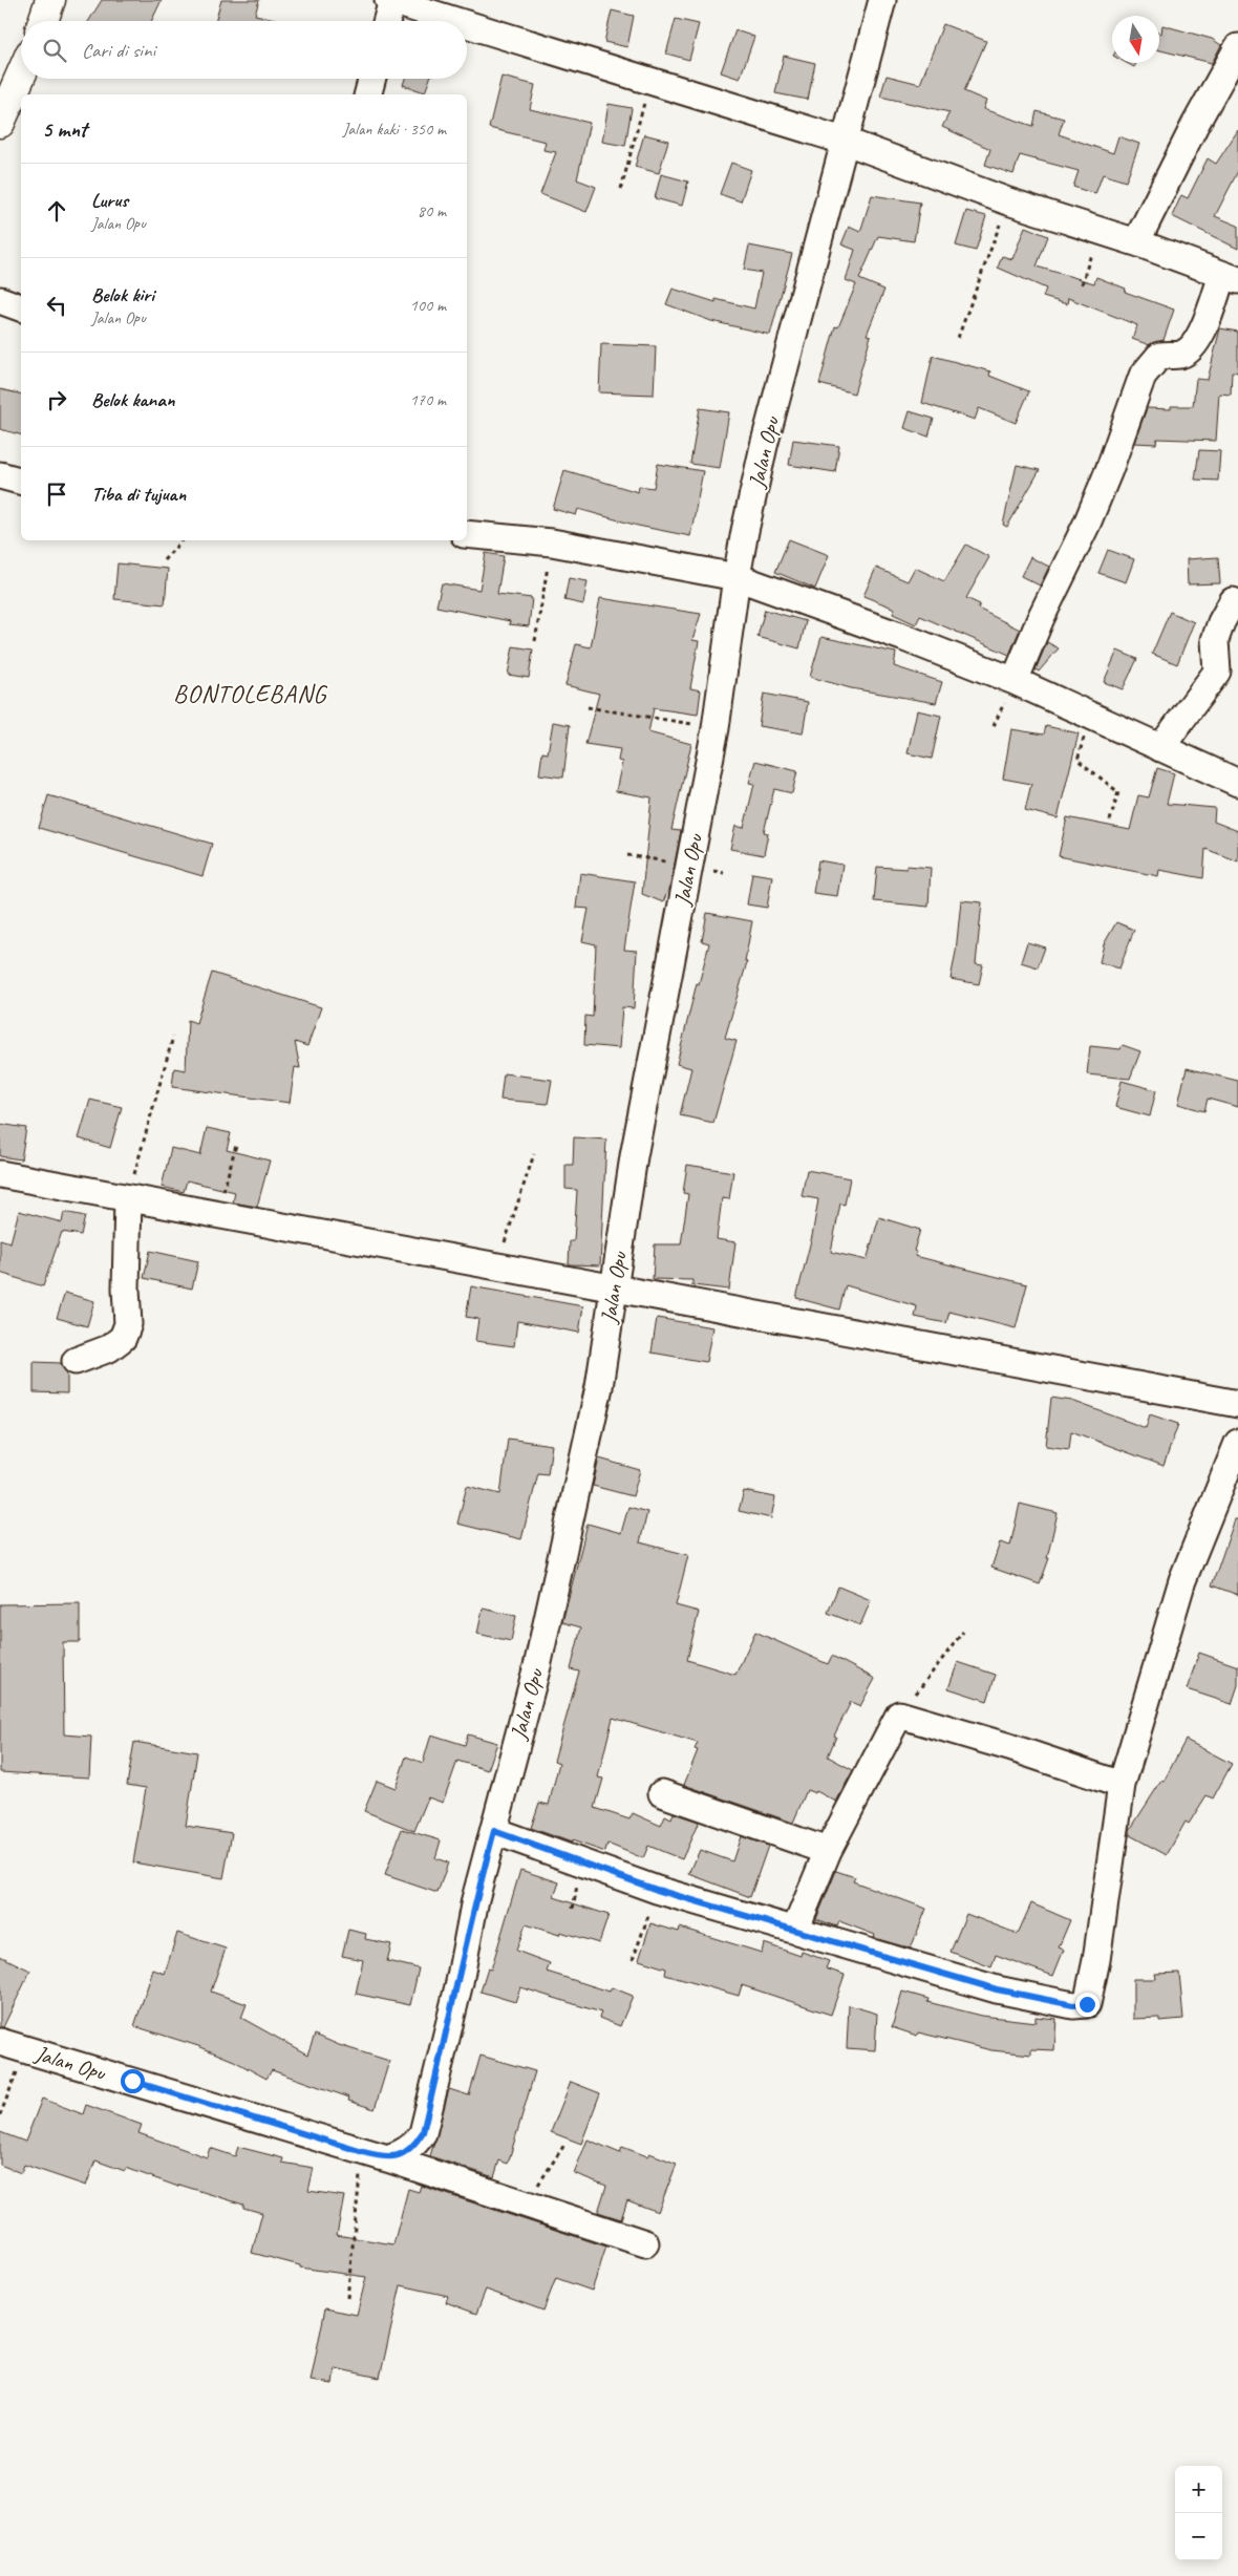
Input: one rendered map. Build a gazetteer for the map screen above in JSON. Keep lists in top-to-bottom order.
{
  "streets": {
    "street": ["Jalan Opu"]
  },
  "districts": ["BONTOLEBANG"],
  "north": "bottom",
  "page": {
    "search": "Cari di sini",
    "heading": ["5 mnt", "Jalan kaki · 350 m"],
    "list": [
      ["Lurus", "Jalan Opu", "80 m"],
      ["Belok kiri", "Jalan Opu", "100 m"],
      ["Belok kanan", "170 m"],
      "Tiba di tujuan"
    ],
    "map_buttons": ["+", "−"]
  }
}
